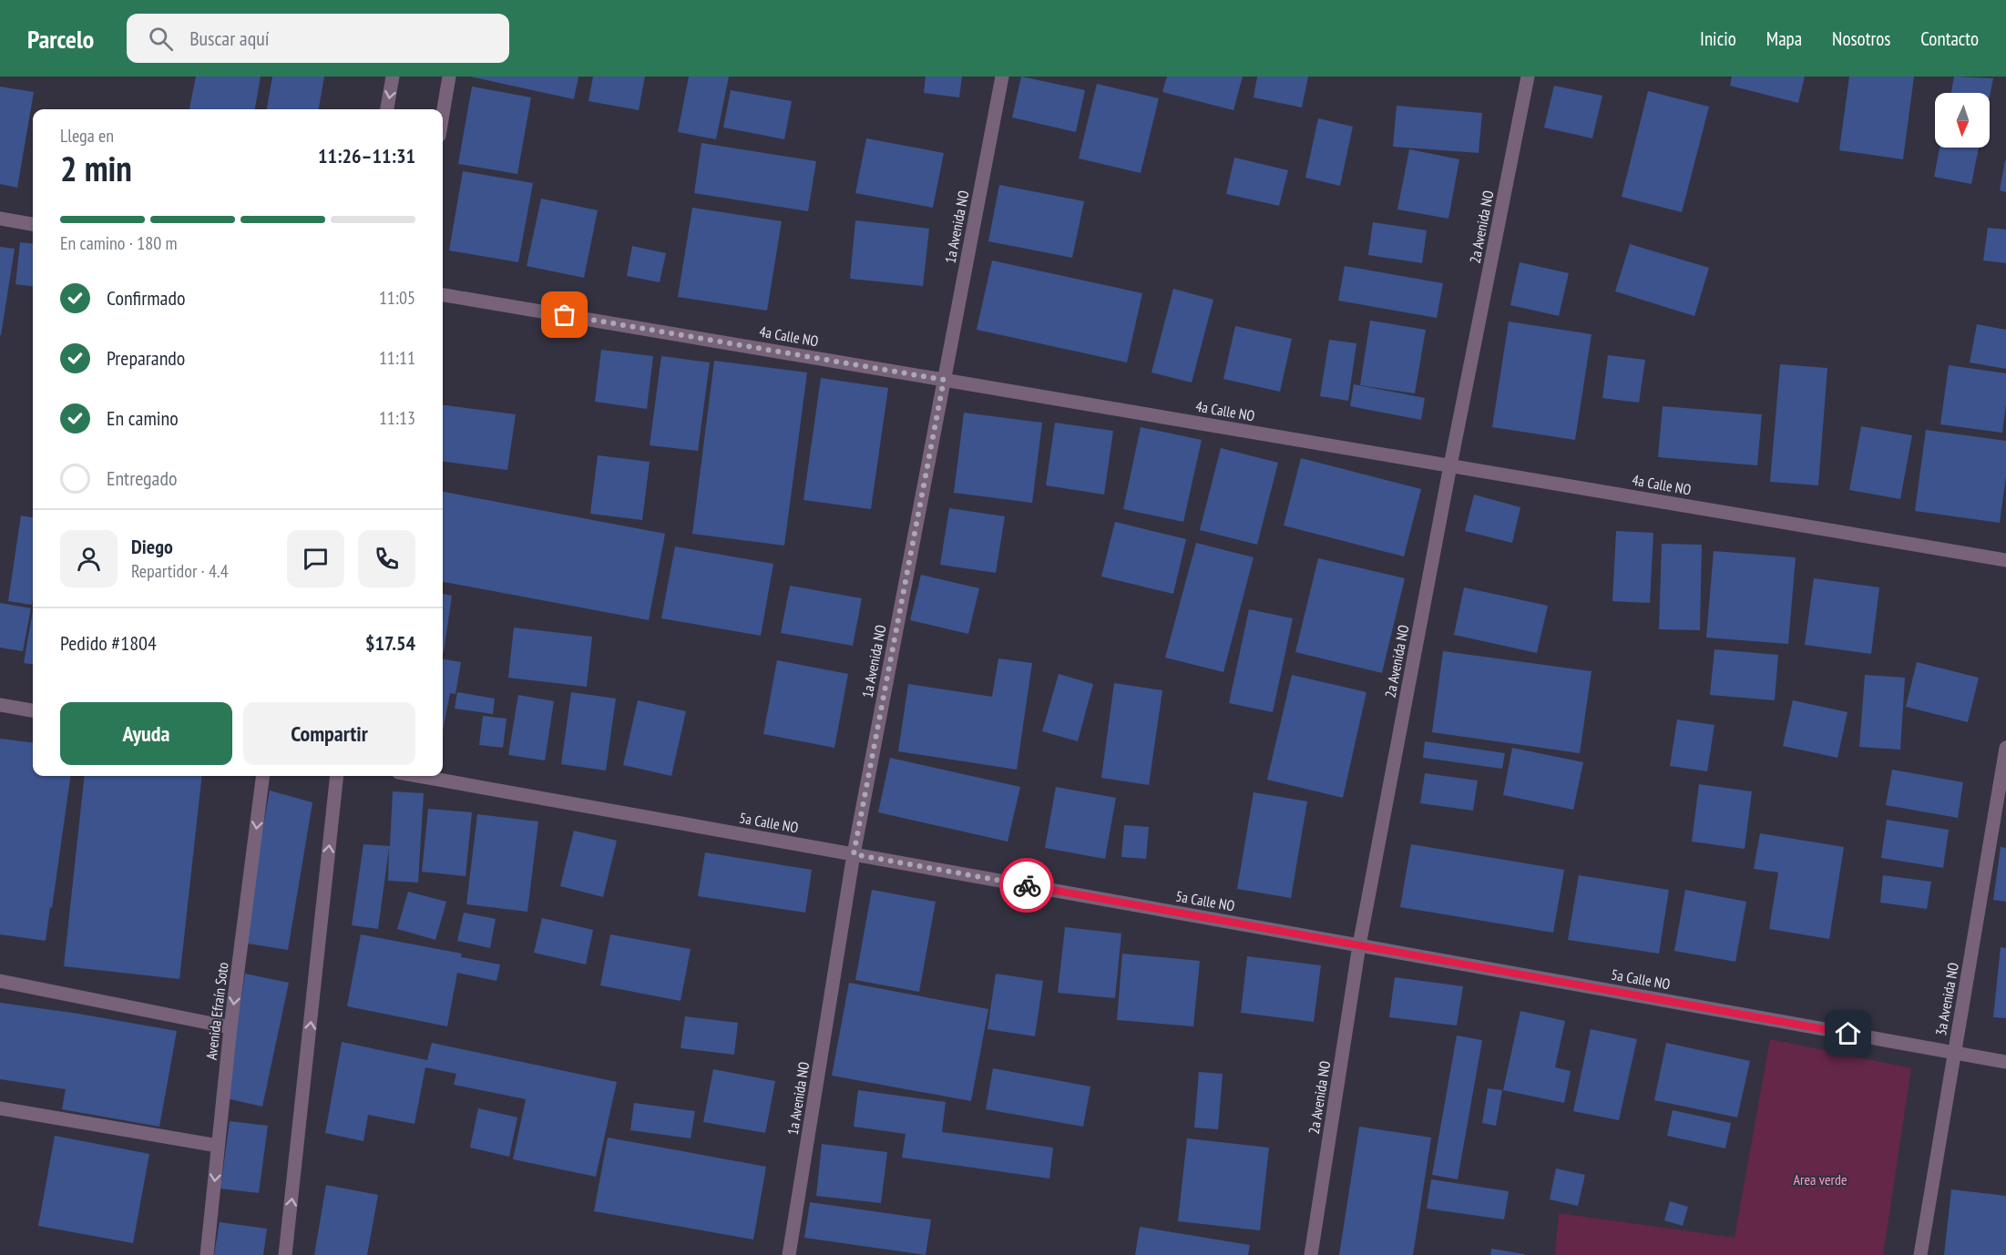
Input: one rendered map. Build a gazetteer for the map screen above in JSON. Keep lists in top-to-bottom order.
{
  "streets": {
    "street": [
      "1a Avenida NO",
      "2a Avenida NO",
      "4a Calle NO",
      "5a Calle NO",
      "3a Avenida NO",
      "Avenida Efraín Soto"
    ]
  },
  "crossings": [
    ["1a Avenida NO", "4a Calle NO"],
    ["1a Avenida NO", "5a Calle NO"],
    ["2a Avenida NO", "4a Calle NO"],
    ["2a Avenida NO", "5a Calle NO"],
    ["5a Calle NO", "3a Avenida NO"]
  ],
  "parks": ["Area verde"],
  "north": "bottom",
  "page": {
    "header": "Parcelo",
    "search": "Buscar aquí",
    "nav": [
      "Inicio",
      "Mapa",
      "Nosotros",
      "Contacto"
    ],
    "heading": ["2 min", "Llega en", "11:26–11:31"],
    "panel": [
      "Diego",
      "Repartidor · 4.4",
      "Pedido #1804",
      "$17.54"
    ],
    "bar": "En camino · 180 m",
    "list": [
      ["Confirmado", "11:05"],
      ["Preparando", "11:11"],
      ["En camino", "11:13"],
      "Entregado"
    ],
    "buttons": ["Ayuda", "Compartir"]
  }
}
